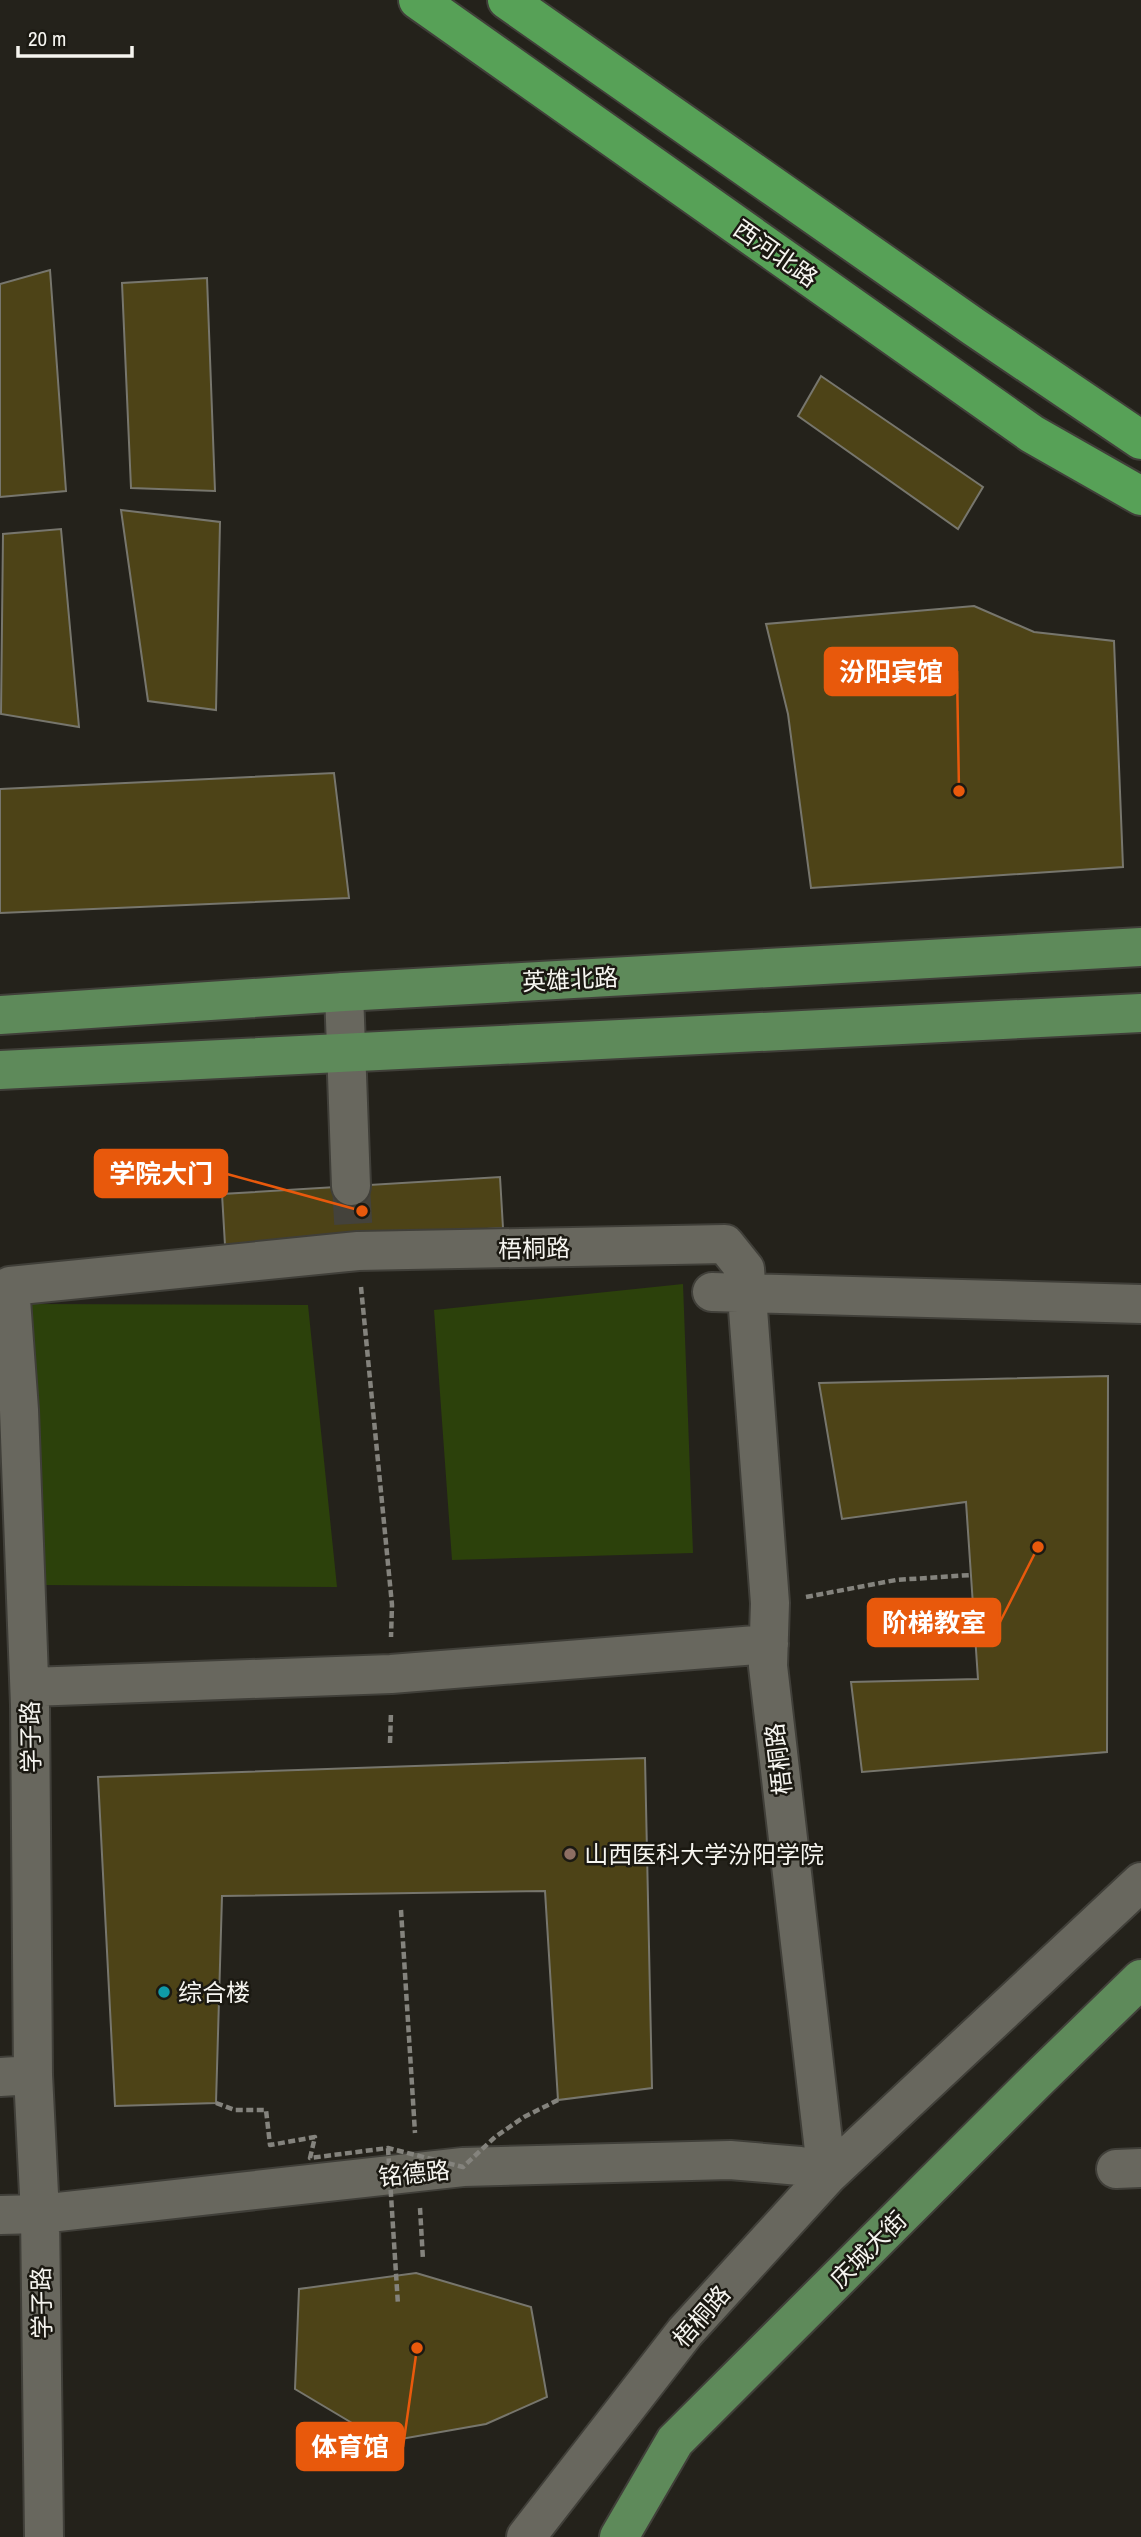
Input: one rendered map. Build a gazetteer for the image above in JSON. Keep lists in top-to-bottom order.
{
  "streets": {
    "highway": ["西河北路"],
    "main road": ["英雄北路", "庆城大街"],
    "lane": ["梧桐路", "学子路", "铭德路"]
  },
  "crossings": [
    ["梧桐路", "学子路"],
    ["梧桐路", "铭德路"],
    ["学子路", "铭德路"]
  ],
  "places": [
    "汾阳宾馆",
    "学院大门",
    "阶梯教室",
    "山西医科大学汾阳学院",
    "综合楼",
    "体育馆"
  ],
  "scale_bar": "20 m"
}
